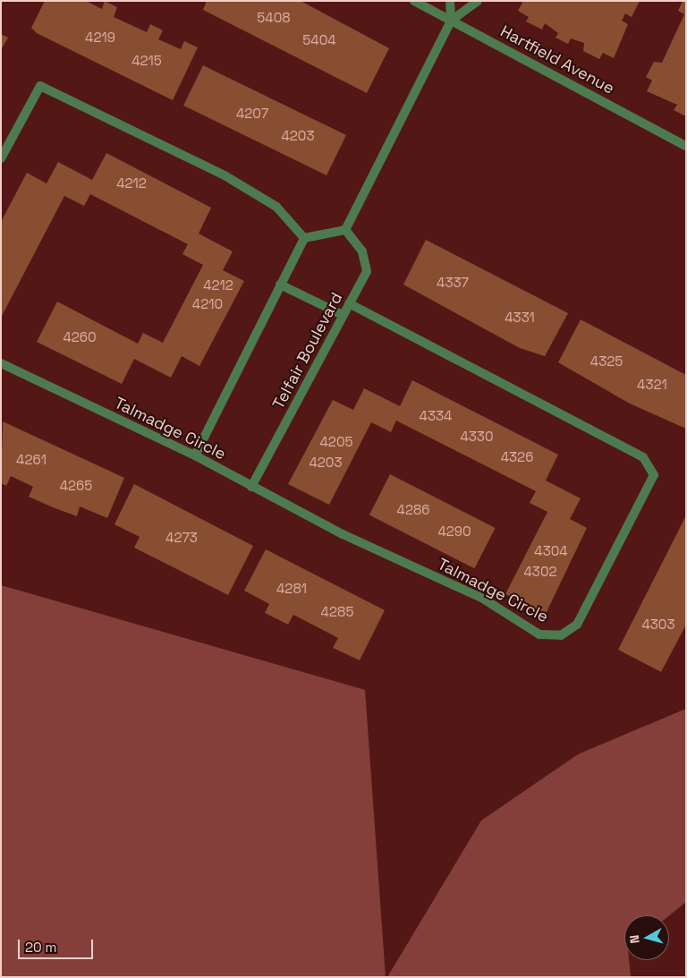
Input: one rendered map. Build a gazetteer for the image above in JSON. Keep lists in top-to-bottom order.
{
  "streets": {
    "street": ["Hartfield Avenue", "Telfair Boulevard", "Talmadge Circle"]
  },
  "crossings": [
    ["Telfair Boulevard", "Talmadge Circle"]
  ],
  "house_numbers": [
    "5408",
    "4219",
    "5404",
    "4215",
    "4207",
    "4203",
    "4212",
    "4337",
    "4212",
    "4210",
    "4331",
    "4260",
    "4325",
    "4321",
    "4334",
    "4330",
    "4205",
    "4326",
    "4261",
    "4203",
    "4265",
    "4286",
    "4290",
    "4273",
    "4304",
    "4302",
    "4281",
    "4285",
    "4303"
  ],
  "scale_bar": "20 m",
  "north": "left"
}
